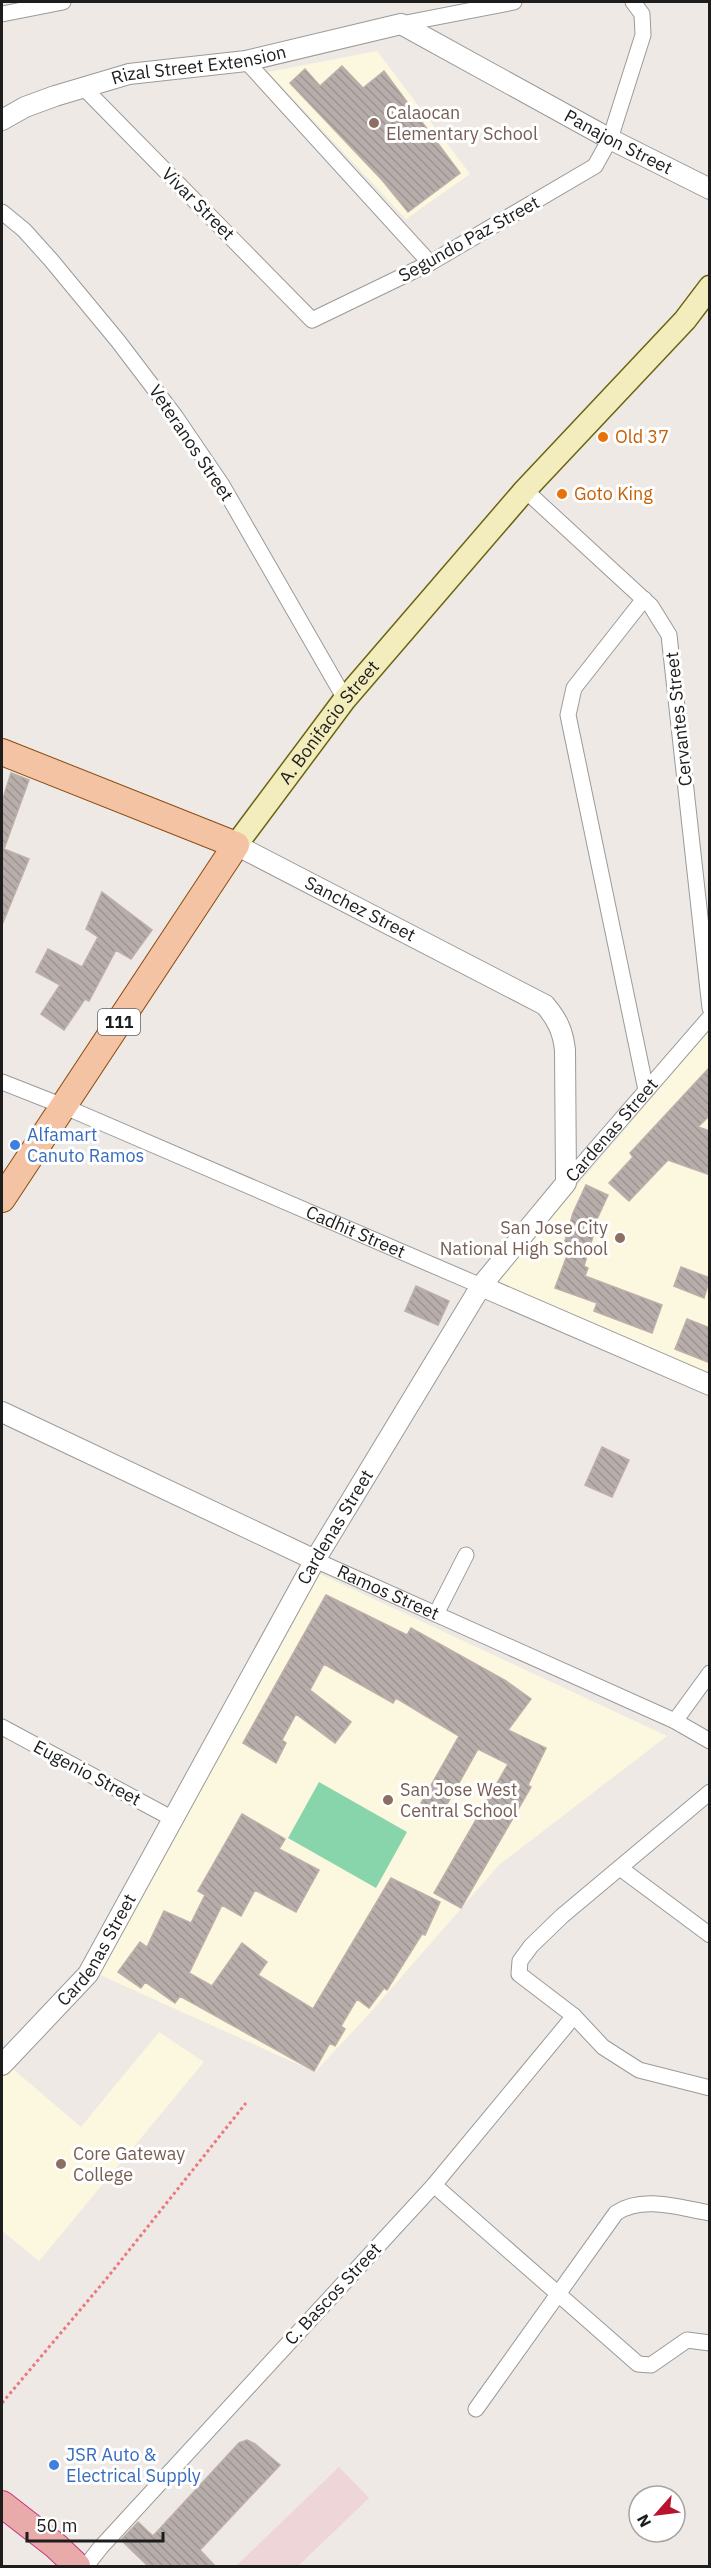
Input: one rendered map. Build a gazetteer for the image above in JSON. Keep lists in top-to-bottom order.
{
  "streets": {
    "main road": ["A. Bonifacio Street", "Sanchez Street", "111"],
    "street": [
      "Rizal Street Extension",
      "Panajon Street",
      "Vivar Street",
      "Segundo Paz Street",
      "Veteranos Street",
      "Cervantes Street",
      "Cardenas Street",
      "Cadhit Street",
      "Ramos Street",
      "Eugenio Street",
      "C. Bascos Street"
    ]
  },
  "crossings": [
    ["Rizal Street Extension", "Panajon Street"],
    ["Rizal Street Extension", "Vivar Street"],
    ["Panajon Street", "Segundo Paz Street"],
    ["Vivar Street", "Segundo Paz Street"],
    ["Veteranos Street", "A. Bonifacio Street"],
    ["Cervantes Street", "A. Bonifacio Street"],
    ["A. Bonifacio Street", "Sanchez Street"],
    ["A. Bonifacio Street", "Cadhit Street"],
    ["Sanchez Street", "Cardenas Street"],
    ["Cardenas Street", "Cadhit Street"],
    ["Cardenas Street", "Ramos Street"],
    ["Cardenas Street", "Eugenio Street"]
  ],
  "places": [
    "Calaocan Elementary School",
    "Old 37",
    "Goto King",
    "Alfamart Canuto Ramos",
    "San Jose City National High School",
    "San Jose West Central School",
    "Core Gateway College",
    "JSR Auto & Electrical Supply"
  ],
  "scale_bar": "50 m",
  "north": "bottom left"
}
